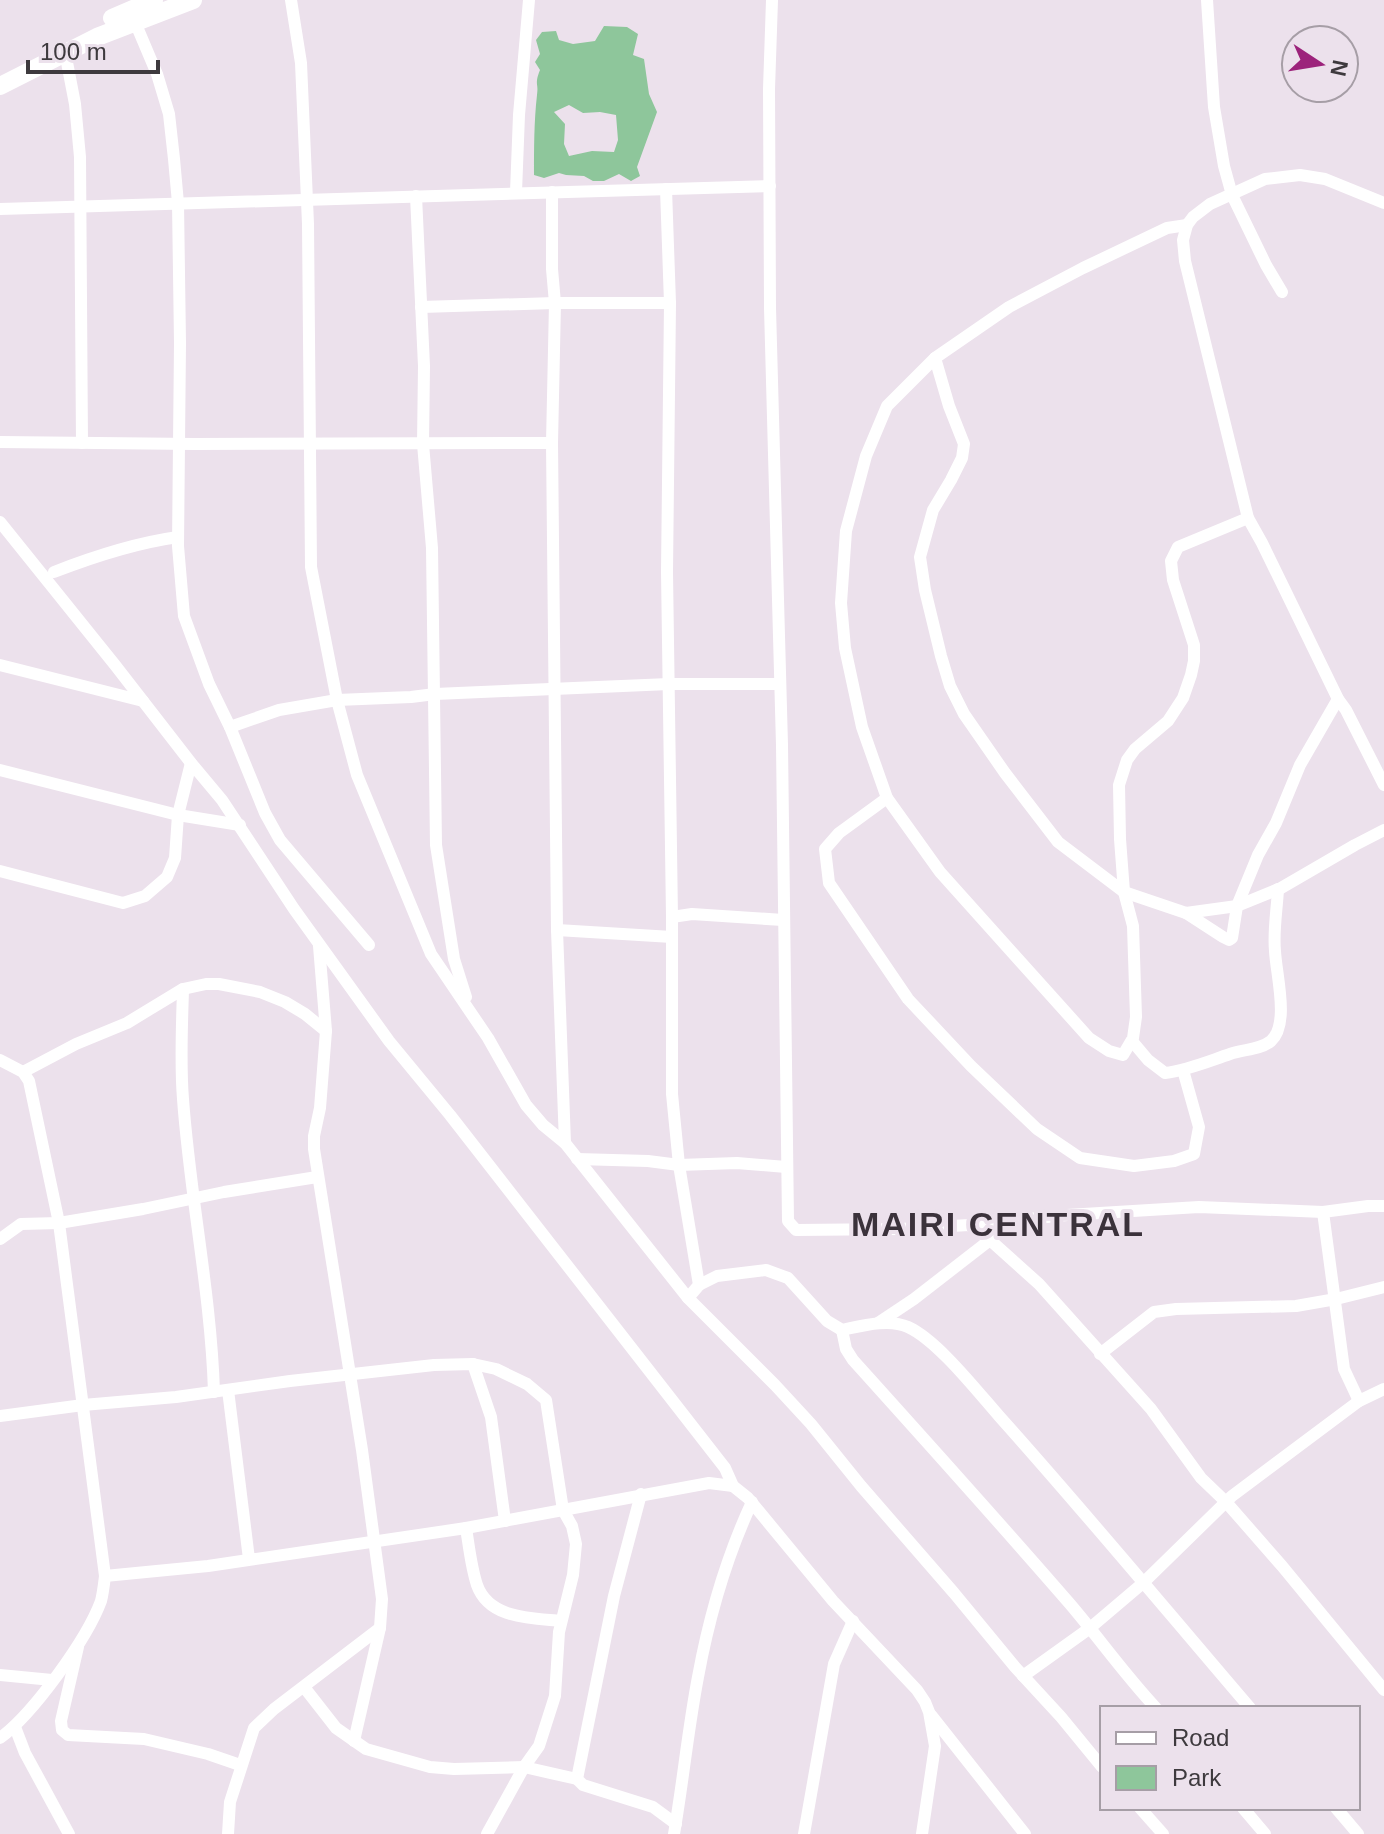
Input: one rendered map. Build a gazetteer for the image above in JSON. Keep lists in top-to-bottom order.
{
  "districts": ["MAIRI CENTRAL"],
  "legend": ["Road", "Park"],
  "scale_bar": "100 m",
  "north": "right"
}
